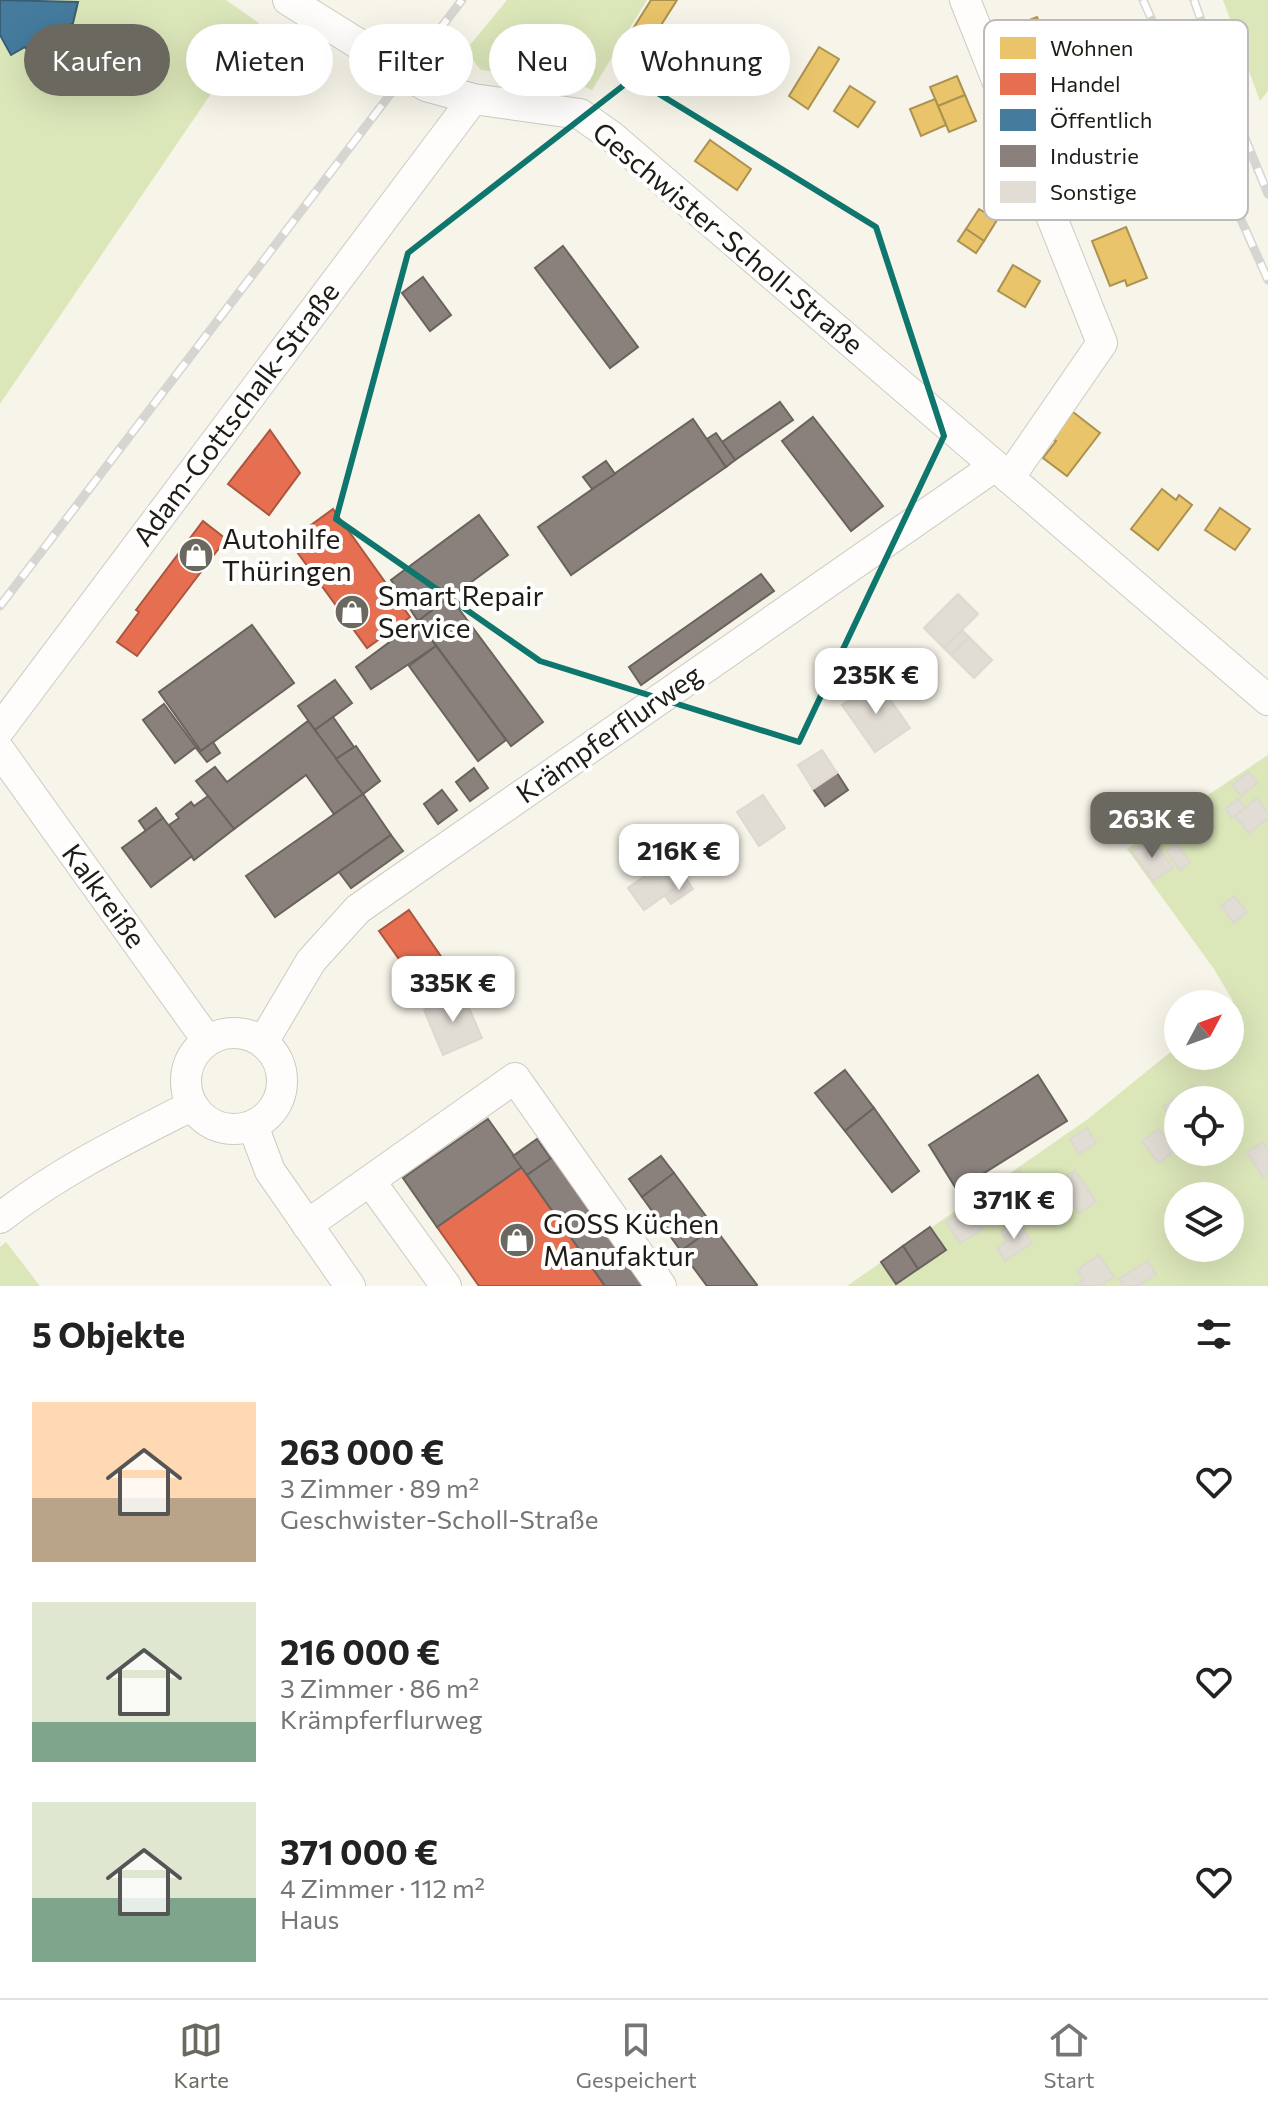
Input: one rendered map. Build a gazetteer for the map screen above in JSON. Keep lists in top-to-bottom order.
{
  "streets": {
    "street": [
      "Geschwister-Scholl-Straße",
      "Adam-Gottschalk-Straße",
      "Krämpferflurweg",
      "Kalkreiße"
    ]
  },
  "crossings": [
    ["Geschwister-Scholl-Straße", "Adam-Gottschalk-Straße"],
    ["Geschwister-Scholl-Straße", "Krämpferflurweg"],
    ["Krämpferflurweg", "Kalkreiße"]
  ],
  "places": {
    "shop": ["Autohilfe Thüringen", "Smart Repair Service", "GOSS Küchen Manufaktur"]
  },
  "legend": [
    "Wohnen",
    "Handel",
    "Öffentlich",
    "Industrie",
    "Sonstige"
  ],
  "north": "top right",
  "page": {
    "chip": [
      "Kaufen",
      "Mieten",
      "Filter",
      "Neu",
      "Wohnung"
    ],
    "price": [
      "235K €",
      "263K €",
      "216K €",
      "335K €",
      "371K €"
    ],
    "heading": "5 Objekte",
    "list": [
      {
        "name": "263 000 €",
        "note": "3 Zimmer · 89 m² · Geschwister-Scholl-Straße"
      },
      {
        "name": "216 000 €",
        "note": "3 Zimmer · 86 m² · Krämpferflurweg"
      },
      {
        "name": "371 000 €",
        "note": "4 Zimmer · 112 m² · Haus"
      }
    ],
    "tabs": ["Karte", "Gespeichert", "Start"]
  }
}
